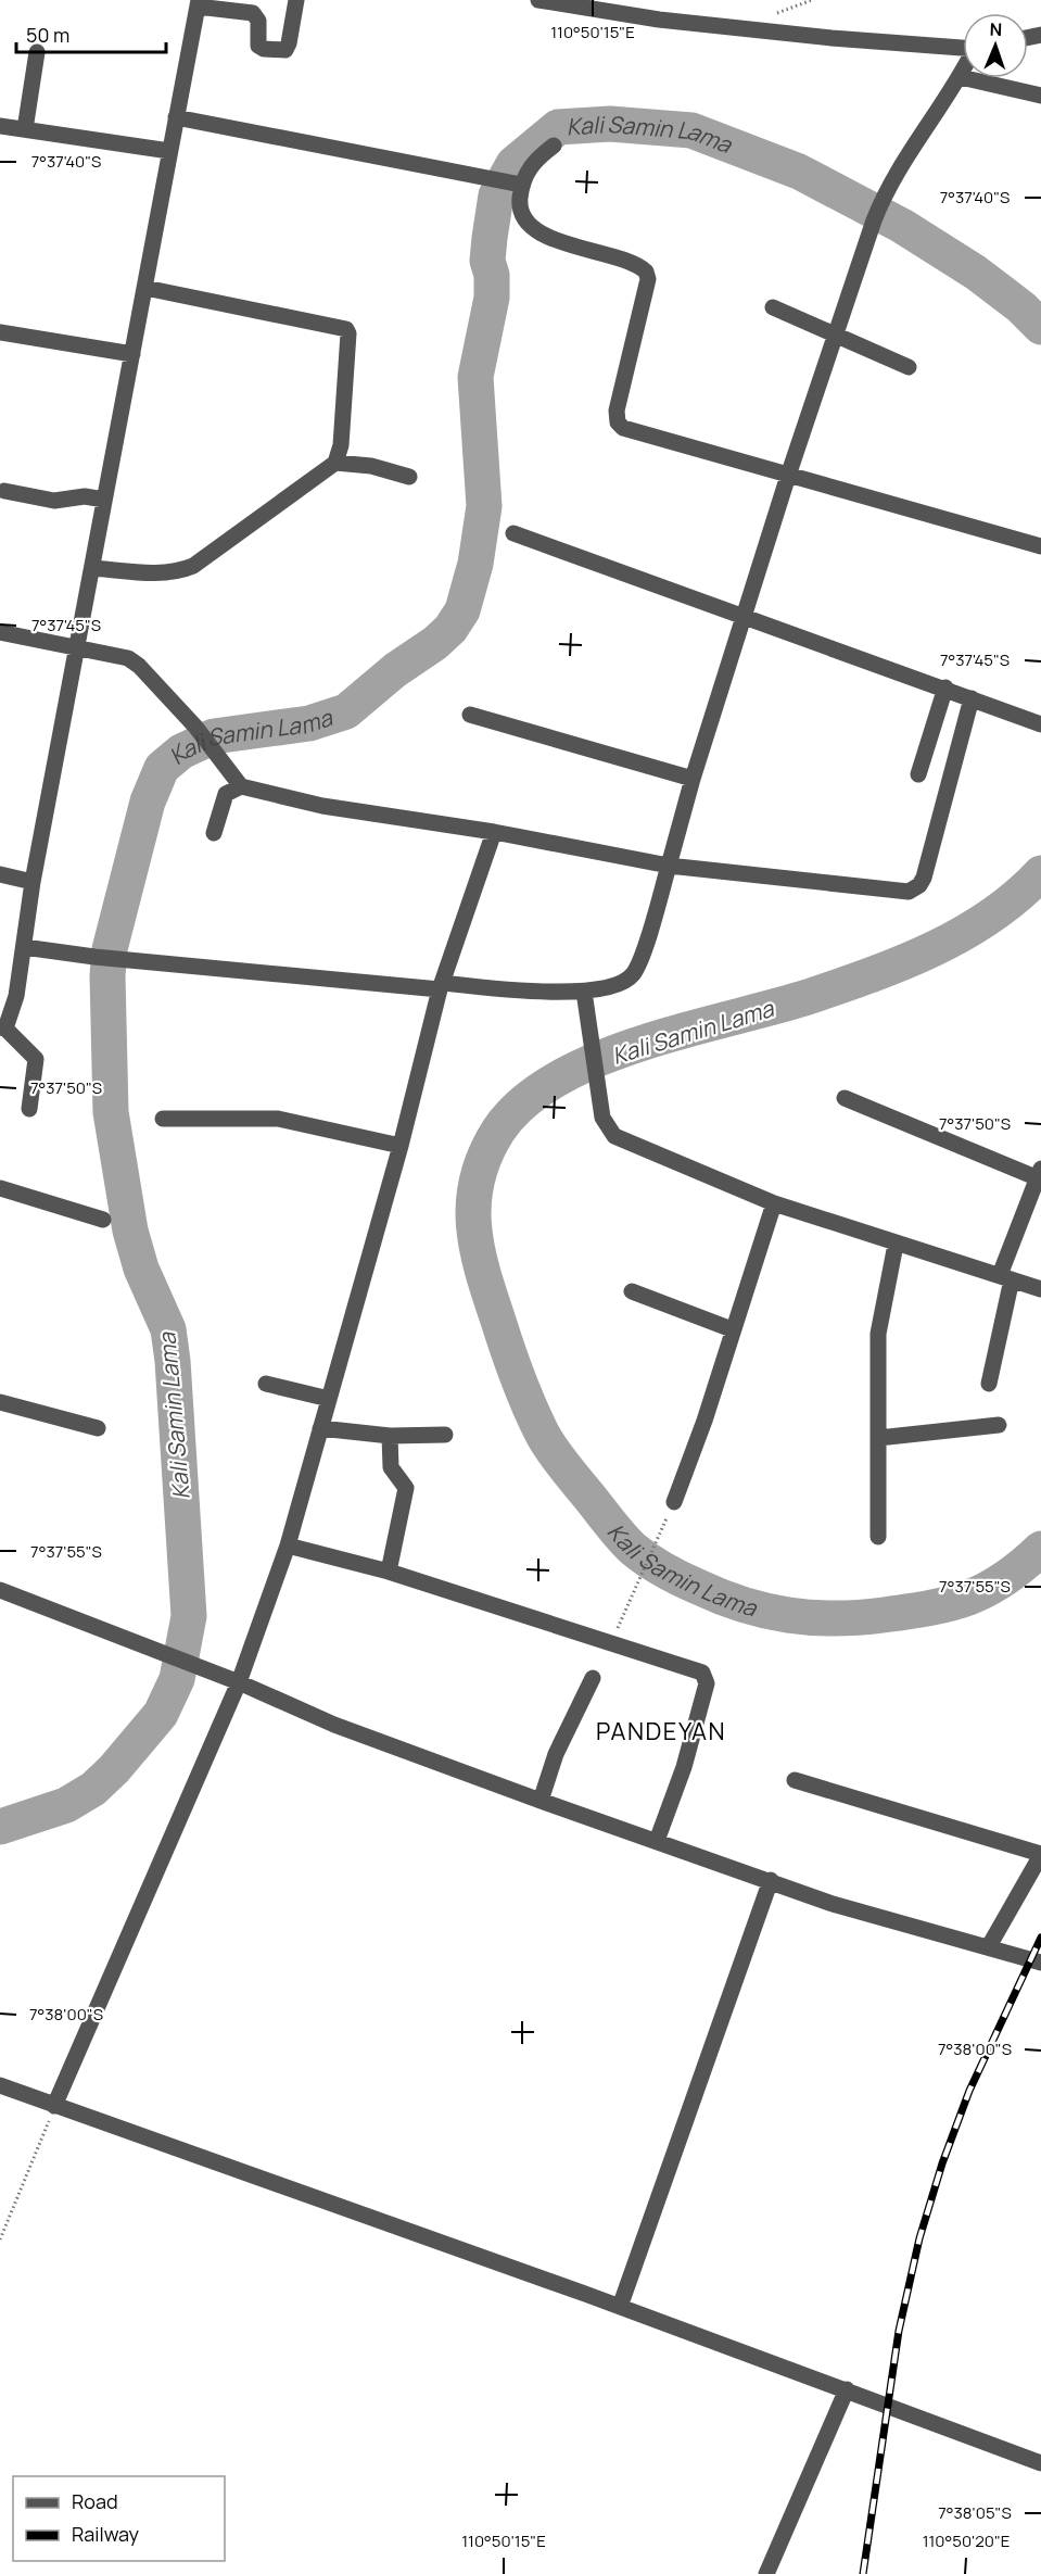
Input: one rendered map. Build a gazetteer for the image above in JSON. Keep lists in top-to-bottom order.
{
  "districts": ["PANDEYAN"],
  "water": ["Kali Samin Lama"],
  "legend": ["Road", "Railway"],
  "scale_bar": "50 m",
  "north": "top",
  "coordinates": [
    "110°50'15\"E",
    "7°37'40\"S",
    "7°37'45\"S",
    "7°37'50\"S",
    "7°37'55\"S",
    "7°38'00\"S",
    "7°38'05\"S",
    "110°50'20\"E"
  ]
}
